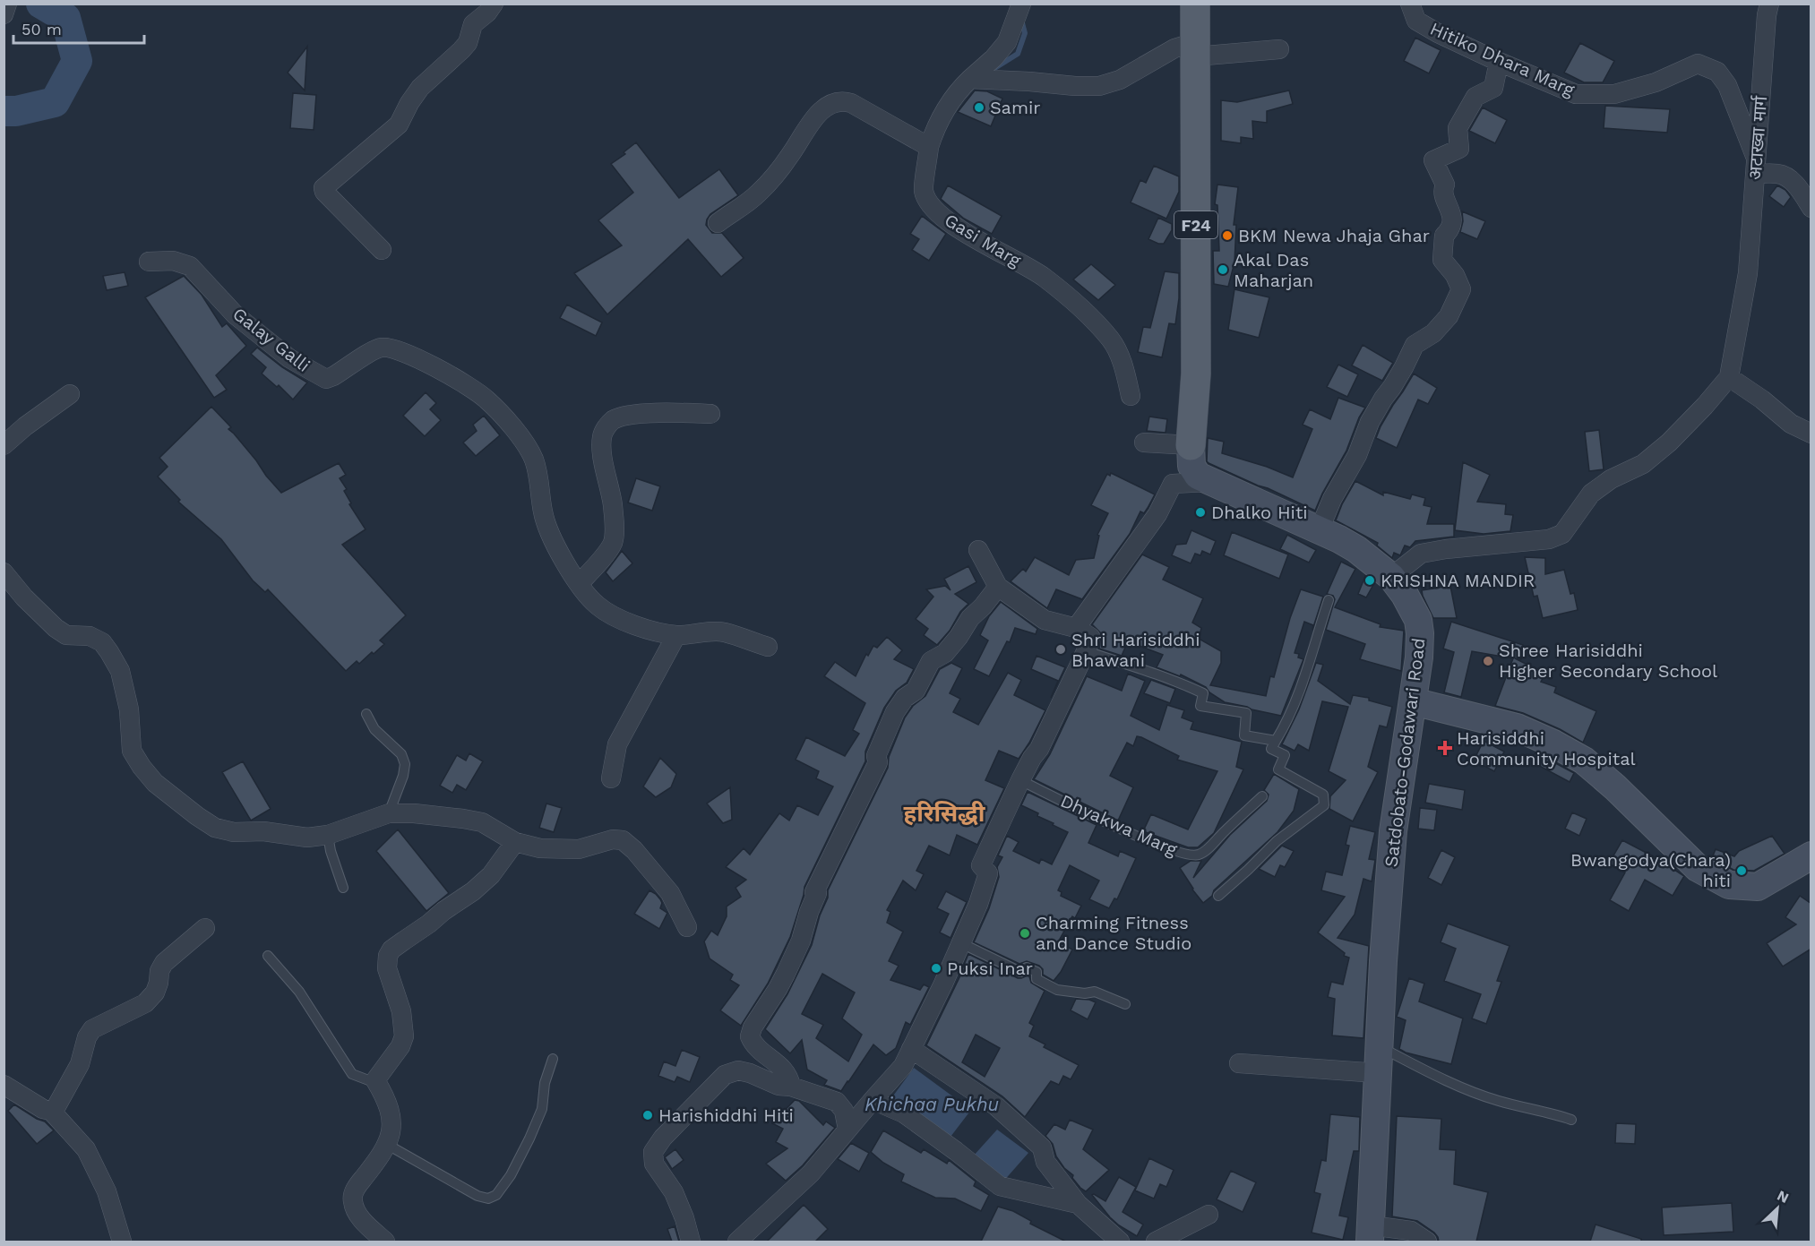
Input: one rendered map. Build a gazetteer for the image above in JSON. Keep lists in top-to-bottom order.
{
  "streets": {
    "main road": ["F24", "Satdobato-Godawari Road"],
    "street": [
      "Hitiko Dhara Marg",
      "अटाख्वा मार्ग",
      "Gasi Marg",
      "Galay Galli"
    ],
    "lane": ["Dhyakwa Marg"]
  },
  "crossings": [
    ["Hitiko Dhara Marg", "अटाख्वा मार्ग"]
  ],
  "districts": ["हरिसिद्धी"],
  "water": ["Khichaa Pukhu"],
  "places": {
    "other": [
      "Samir",
      "BKM Newa Jhaja Ghar",
      "Akal Das Maharjan",
      "Dhalko Hiti",
      "KRISHNA MANDIR",
      "Shri Harisiddhi Bhawani",
      "Shree Harisiddhi Higher Secondary School",
      "Bwangodya(Chara) hiti",
      "Charming Fitness and Dance Studio",
      "Puksi Inar",
      "Harishiddhi Hiti"
    ],
    "health": ["Harisiddhi Community Hospital"]
  },
  "scale_bar": "50 m",
  "north": "top right"
}
